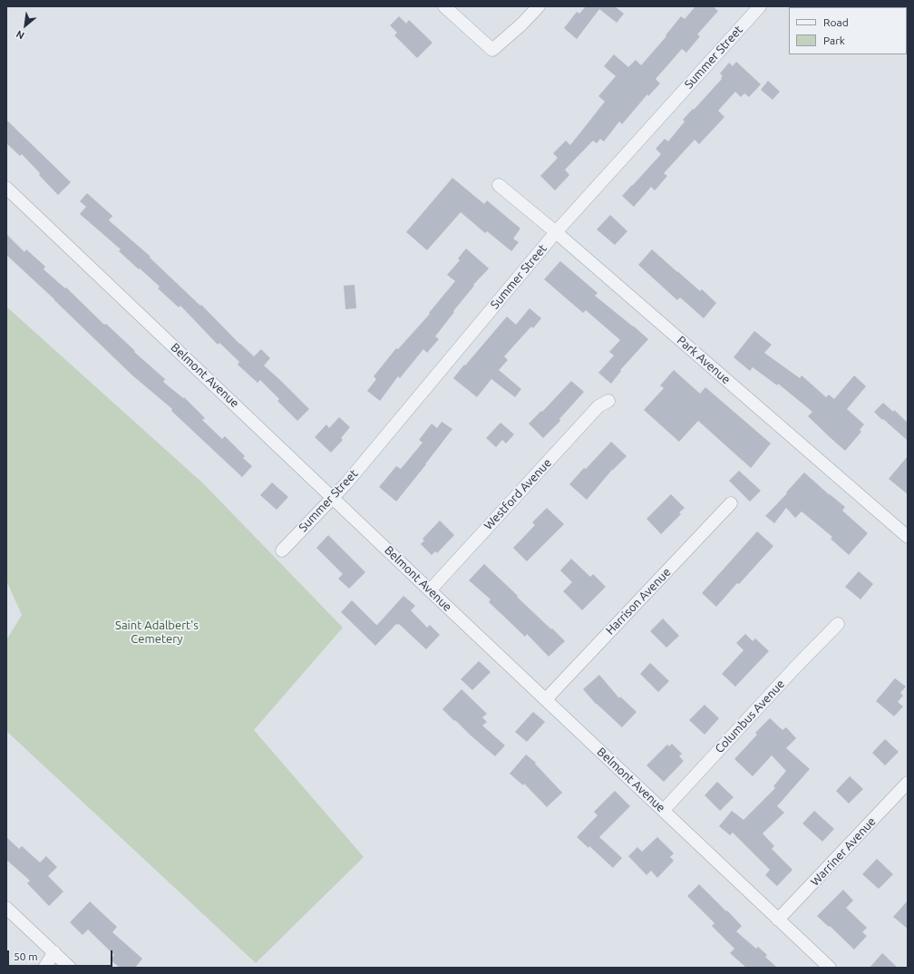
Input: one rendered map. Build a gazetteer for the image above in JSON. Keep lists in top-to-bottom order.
{
  "streets": {
    "street": [
      "Summer Street",
      "Park Avenue",
      "Belmont Avenue",
      "Westford Avenue",
      "Harrison Avenue",
      "Columbus Avenue",
      "Warriner Avenue"
    ]
  },
  "crossings": [
    ["Summer Street", "Park Avenue"],
    ["Summer Street", "Belmont Avenue"],
    ["Belmont Avenue", "Westford Avenue"],
    ["Belmont Avenue", "Harrison Avenue"],
    ["Belmont Avenue", "Columbus Avenue"],
    ["Belmont Avenue", "Warriner Avenue"]
  ],
  "parks": ["Saint Adalbert's Cemetery"],
  "legend": ["Road", "Park"],
  "scale_bar": "50 m",
  "north": "bottom left"
}
